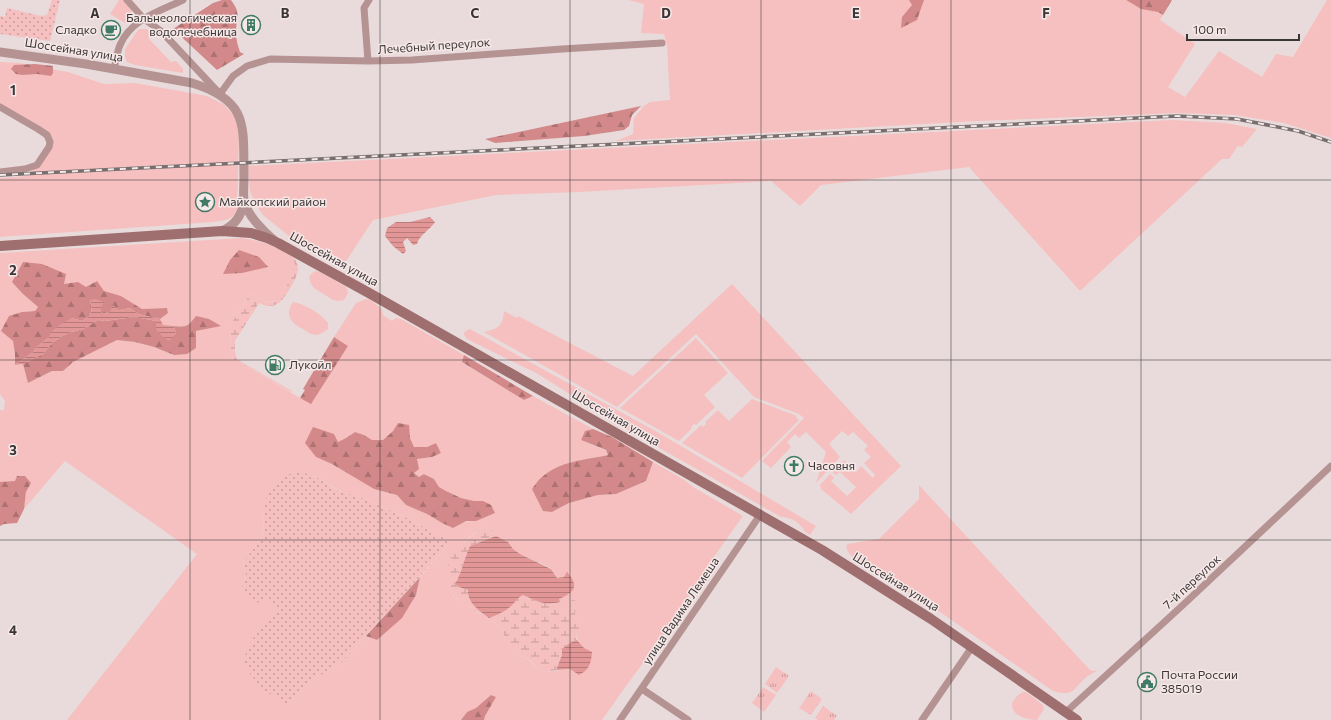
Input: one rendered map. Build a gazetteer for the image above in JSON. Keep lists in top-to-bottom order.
{
  "streets": {
    "main road": ["Шоссейная улица"],
    "street": ["Лечебный переулок", "7-й переулок", "улица Вадима Лемеша"]
  },
  "crossings": [
    ["Лечебный переулок", "Шоссейная улица"],
    ["Шоссейная улица", "7-й переулок"],
    ["Шоссейная улица", "улица Вадима Лемеша"]
  ],
  "places": {
    "building": ["Бальнеологическая водолечебница"],
    "cafe": ["Сладко"],
    "place": ["Майкопский район"],
    "fuel station": ["Лукойл"],
    "church": ["Часовня"],
    "public building": ["Почта России 385019"]
  },
  "scale_bar": "100 m",
  "grid": {
    "columns": [
      "A",
      "B",
      "C",
      "D",
      "E",
      "F"
    ],
    "rows": [
      "1",
      "2",
      "3",
      "4"
    ]
  }
}
